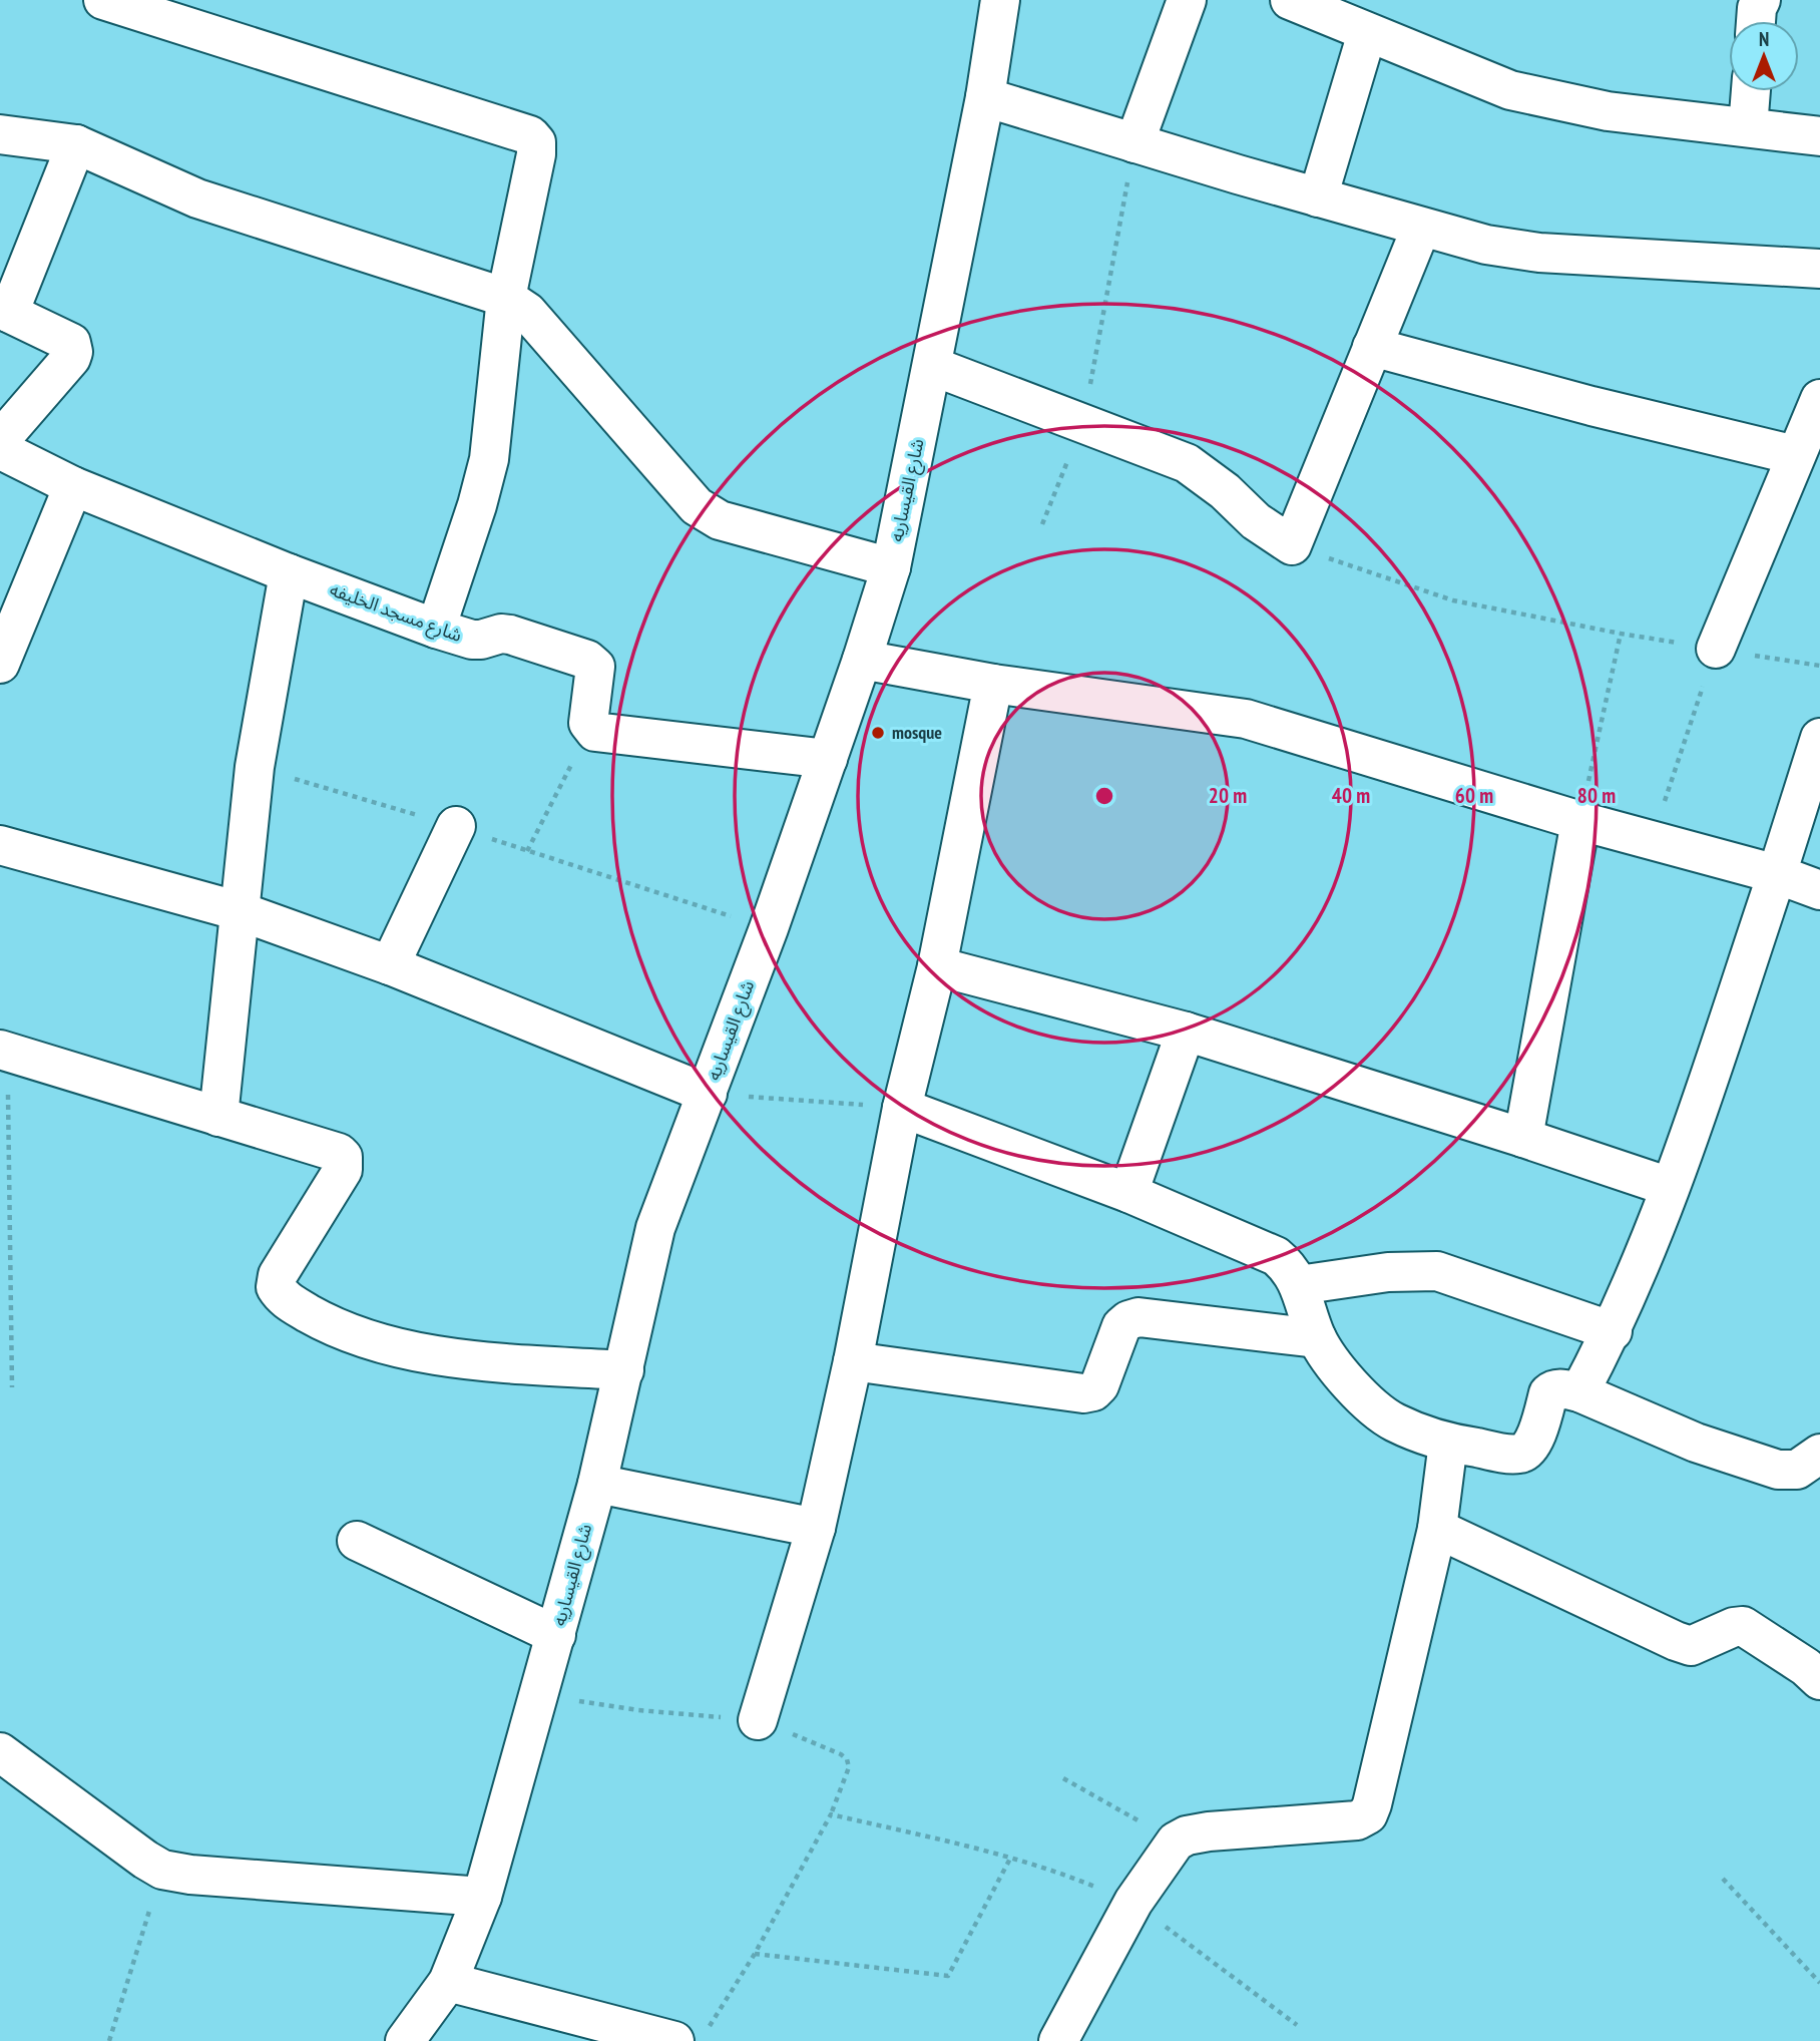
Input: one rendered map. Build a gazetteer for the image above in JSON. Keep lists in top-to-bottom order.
{
  "streets": {
    "street": ["شارع القيساريه", "شارع مسجد الخليفه"]
  },
  "places": ["mosque"],
  "north": "top",
  "rings": [
    "20 m",
    "40 m",
    "60 m",
    "80 m"
  ]
}
